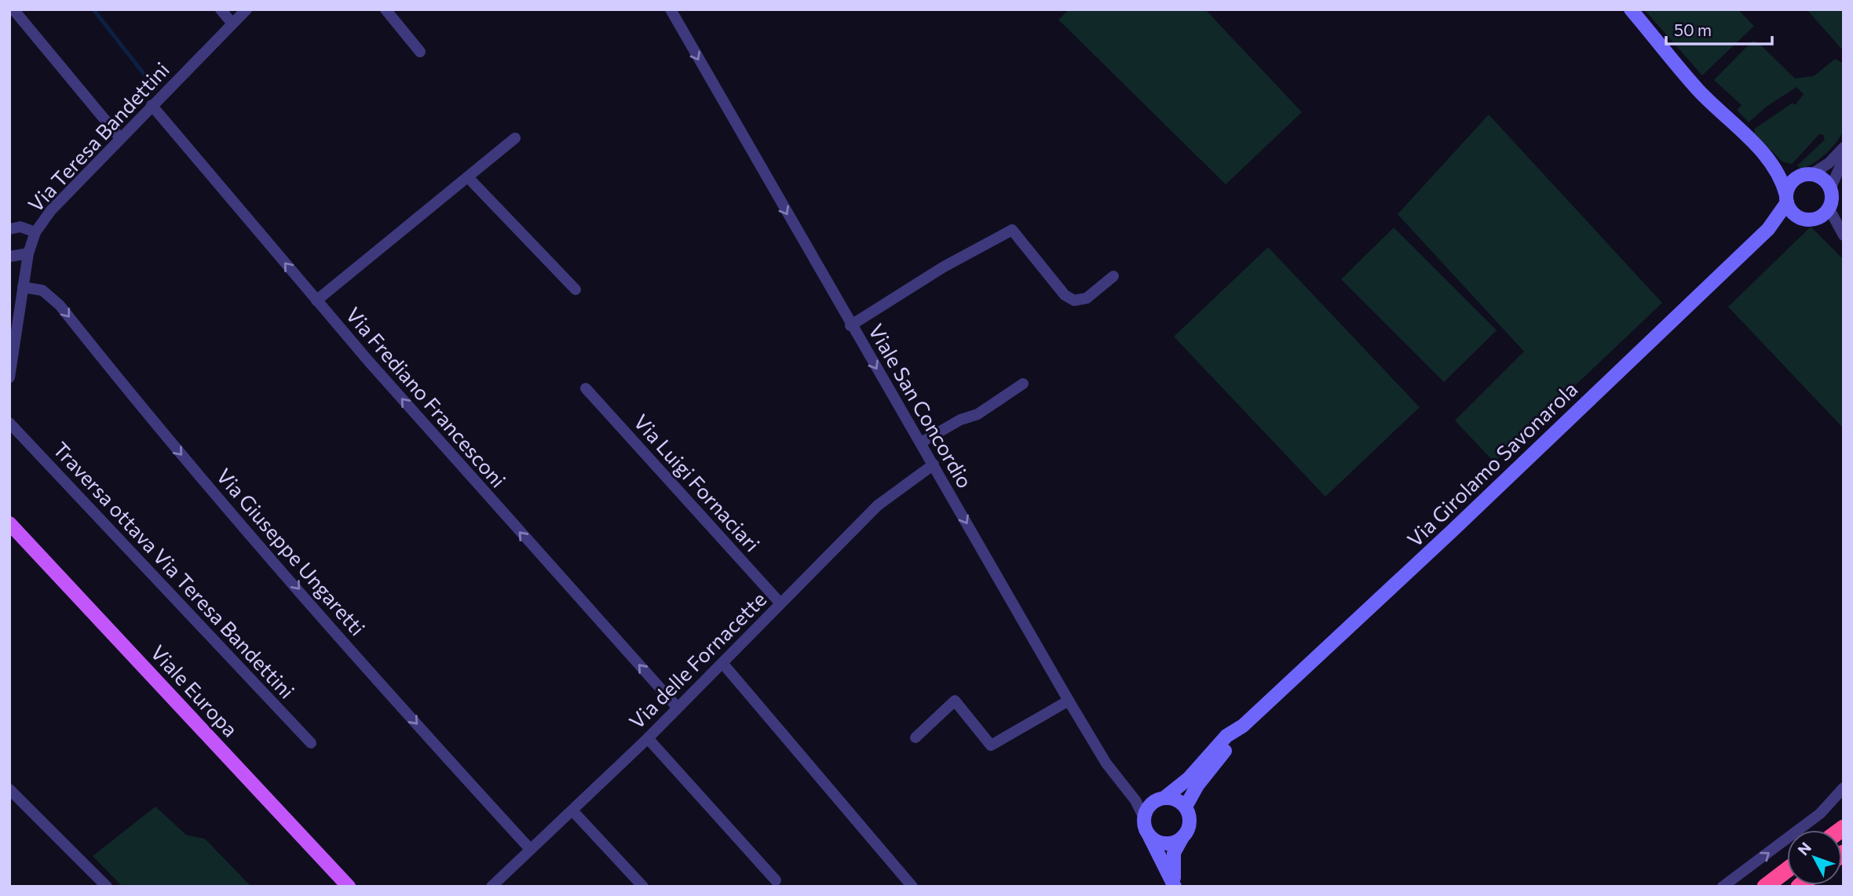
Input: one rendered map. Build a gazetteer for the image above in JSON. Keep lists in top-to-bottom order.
{
  "streets": {
    "main road": ["Viale Europa"],
    "street": [
      "Via Teresa Bandettini",
      "Via Frediano Francesconi",
      "Viale San Concordio",
      "Via Girolamo Savonarola",
      "Via Luigi Fornaciari",
      "Via Giuseppe Ungaretti",
      "Traversa ottava Via Teresa Bandettini",
      "Via delle Fornacette"
    ]
  },
  "crossings": [
    ["Via Teresa Bandettini", "Via Frediano Francesconi"],
    ["Via Teresa Bandettini", "Via Giuseppe Ungaretti"],
    ["Via Frediano Francesconi", "Via delle Fornacette"],
    ["Viale San Concordio", "Via Girolamo Savonarola"],
    ["Viale San Concordio", "Via delle Fornacette"],
    ["Via Luigi Fornaciari", "Via delle Fornacette"],
    ["Via Giuseppe Ungaretti", "Via delle Fornacette"]
  ],
  "one_way": ["Via Frediano Francesconi", "Viale San Concordio", "Via Giuseppe Ungaretti"],
  "scale_bar": "50 m",
  "north": "top left"
}
